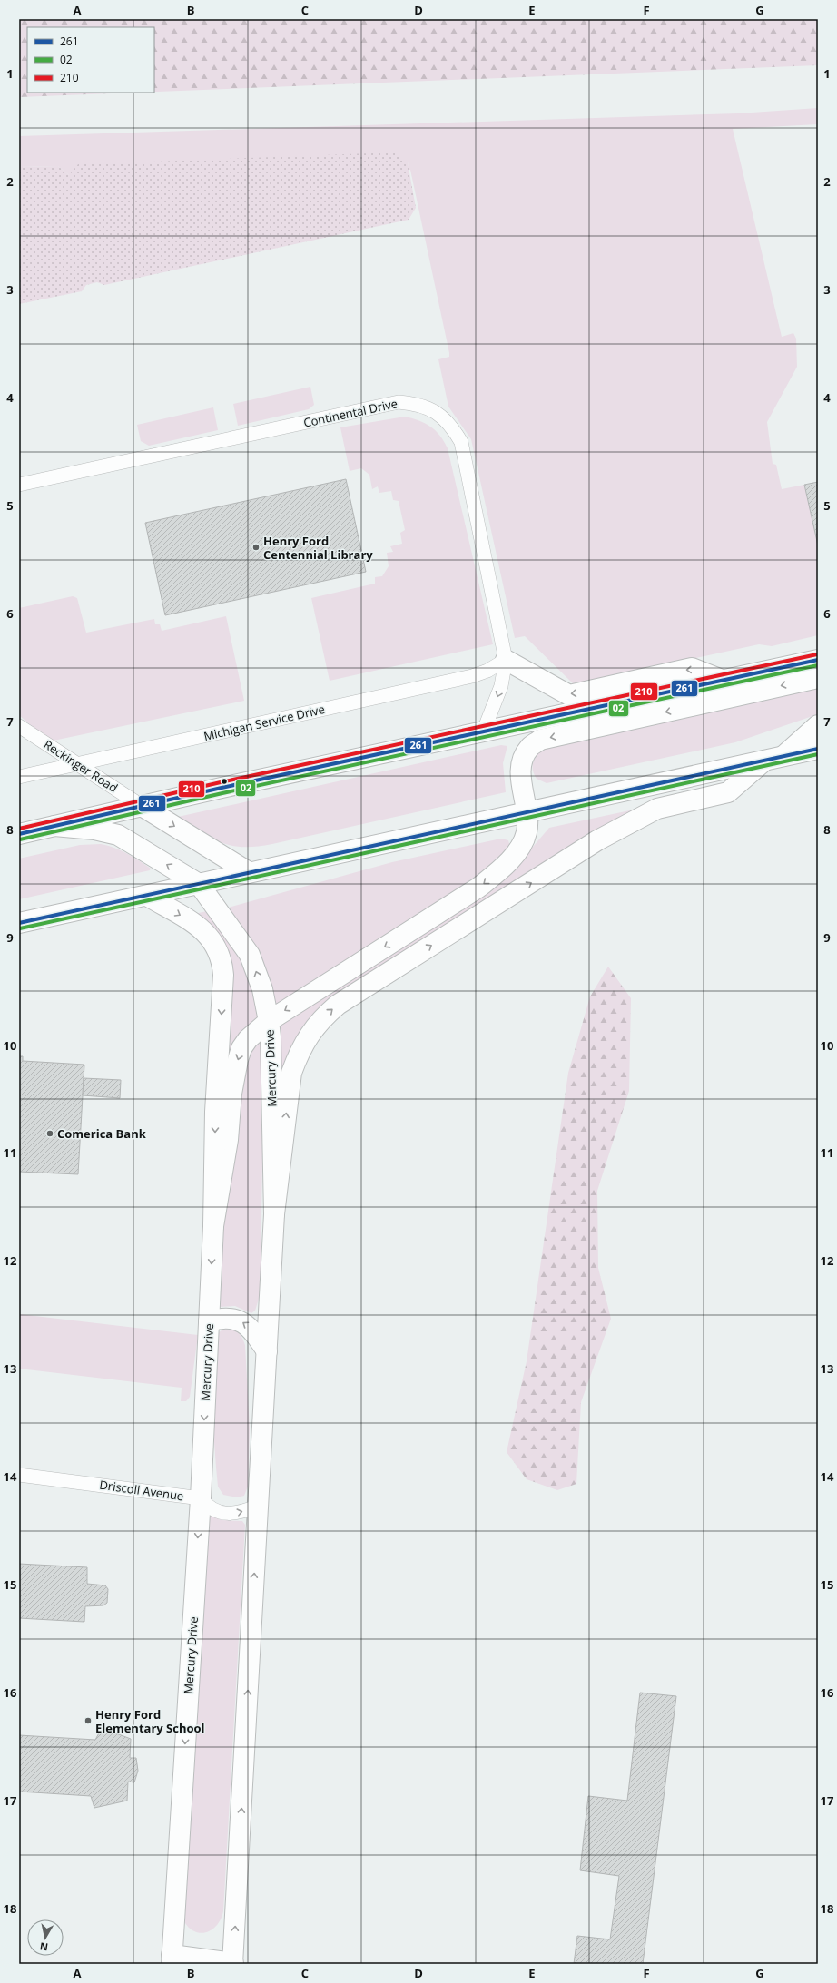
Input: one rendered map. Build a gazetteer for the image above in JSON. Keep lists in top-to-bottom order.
{
  "streets": {
    "main road": ["Mercury Drive"],
    "street": [
      "Continental Drive",
      "Michigan Service Drive",
      "Reckinger Road",
      "Driscoll Avenue"
    ]
  },
  "crossings": [
    ["Continental Drive", "Michigan Service Drive"],
    ["Michigan Service Drive", "Reckinger Road"],
    ["Mercury Drive", "Driscoll Avenue"]
  ],
  "places": ["Henry Ford Centennial Library", "Comerica Bank", "Henry Ford Elementary School"],
  "lines": ["transit line 210", "transit line 261", "transit line 02"],
  "legend": ["261", "02", "210"],
  "north": "bottom",
  "grid": {
    "columns": [
      "A",
      "B",
      "C",
      "D",
      "E",
      "F",
      "G"
    ],
    "rows": [
      "1",
      "2",
      "3",
      "4",
      "5",
      "6",
      "7",
      "8",
      "9",
      "10",
      "11",
      "12",
      "13",
      "14",
      "15",
      "16",
      "17",
      "18"
    ]
  }
}
